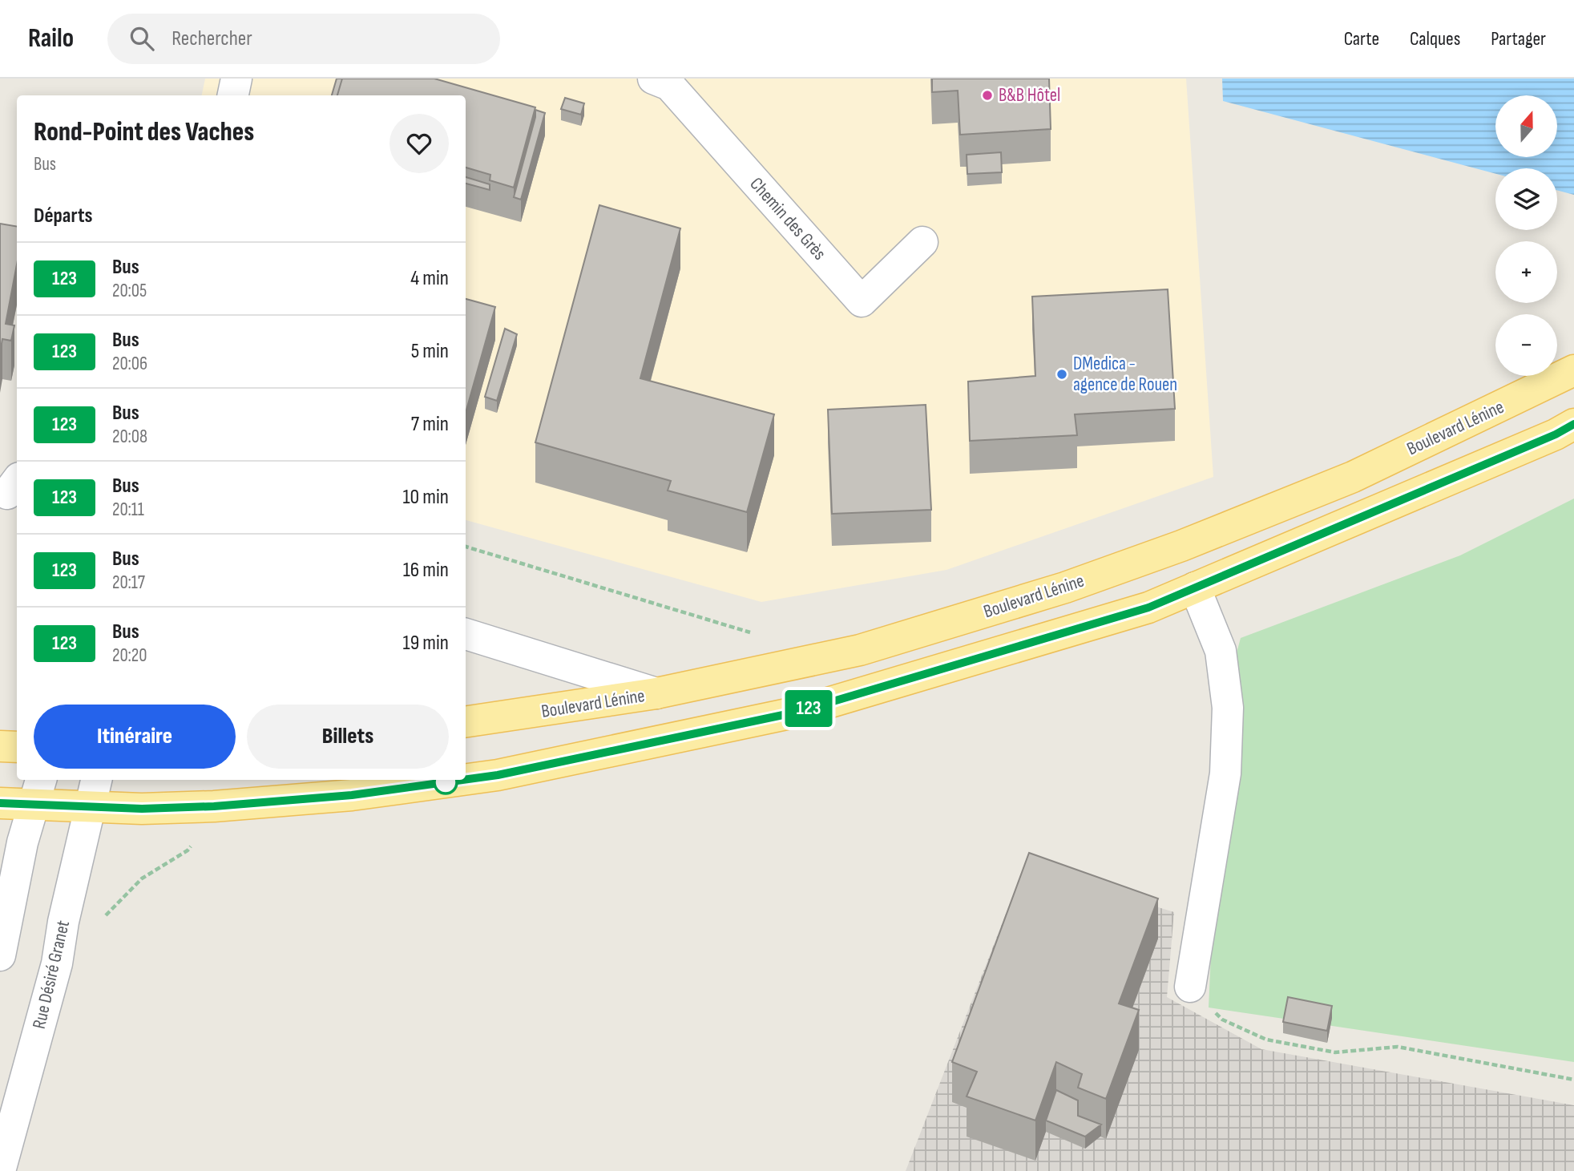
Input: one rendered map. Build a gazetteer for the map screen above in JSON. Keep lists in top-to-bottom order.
{
  "streets": {
    "main road": ["Boulevard Lénine"],
    "street": ["Chemin des Grès", "Rue Désiré Granet"]
  },
  "places": ["B&B Hôtel", "DMedica - agence de Rouen"],
  "lines": ["bus line 123"],
  "north": "top",
  "page": {
    "header": "Railo",
    "search": "Rechercher",
    "nav": ["Carte", "Calques", "Partager"],
    "on_map": "123",
    "map_buttons": ["+", "−"],
    "heading": [
      ["Rond-Point des Vaches", "Bus"],
      "Départs"
    ],
    "list": [
      {
        "mark": "123",
        "name": "Bus",
        "note": "20:05",
        "value": "4 min"
      },
      {
        "mark": "123",
        "name": "Bus",
        "note": "20:06",
        "value": "5 min"
      },
      {
        "mark": "123",
        "name": "Bus",
        "note": "20:08",
        "value": "7 min"
      },
      {
        "mark": "123",
        "name": "Bus",
        "note": "20:11",
        "value": "10 min"
      },
      {
        "mark": "123",
        "name": "Bus",
        "note": "20:17",
        "value": "16 min"
      },
      {
        "mark": "123",
        "name": "Bus",
        "note": "20:20",
        "value": "19 min"
      }
    ],
    "buttons": ["Itinéraire", "Billets"]
  }
}
